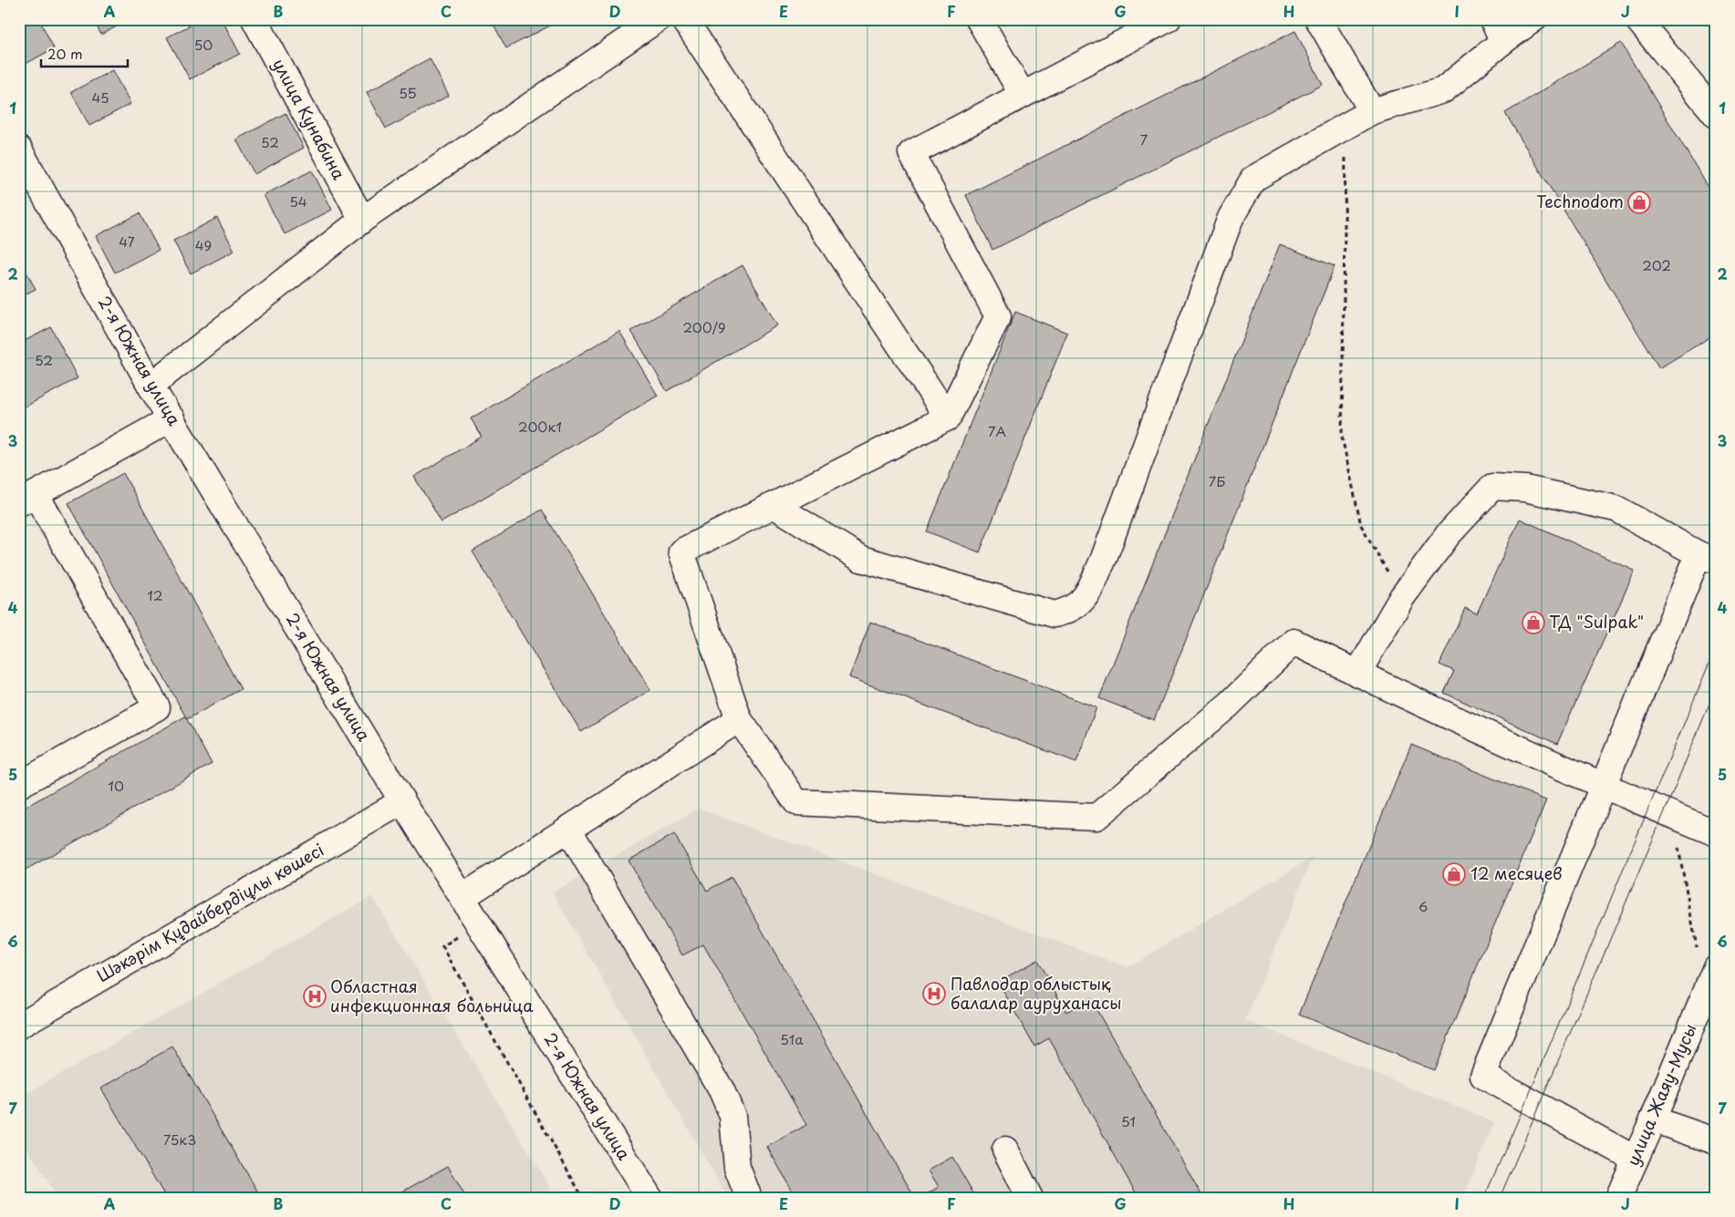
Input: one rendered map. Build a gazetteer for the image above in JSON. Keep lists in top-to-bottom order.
{
  "streets": {
    "street": [
      "улица Кунабина",
      "2-я Южная улица",
      "Шәкәрім Құдайбердіұлы көшесі",
      "улица Жаяу-Мусы"
    ]
  },
  "crossings": [
    ["2-я Южная улица", "Шәкәрім Құдайбердіұлы көшесі"]
  ],
  "places": {
    "shop": ["Technodom", "ТД \"Sulpak\"", "12 месяцев"],
    "hospital": ["Павлодар облыстық балалар ауруханасы", "Областная инфекционная больница"]
  },
  "house_numbers": [
    "50",
    "55",
    "45",
    "7",
    "52",
    "54",
    "47",
    "49",
    "202",
    "200/9",
    "52",
    "200к1",
    "7А",
    "7Б",
    "12",
    "10",
    "6",
    "51а",
    "51",
    "75к3"
  ],
  "scale_bar": "20 m",
  "grid": {
    "columns": [
      "A",
      "B",
      "C",
      "D",
      "E",
      "F",
      "G",
      "H",
      "I",
      "J"
    ],
    "rows": [
      "1",
      "2",
      "3",
      "4",
      "5",
      "6",
      "7"
    ]
  }
}
